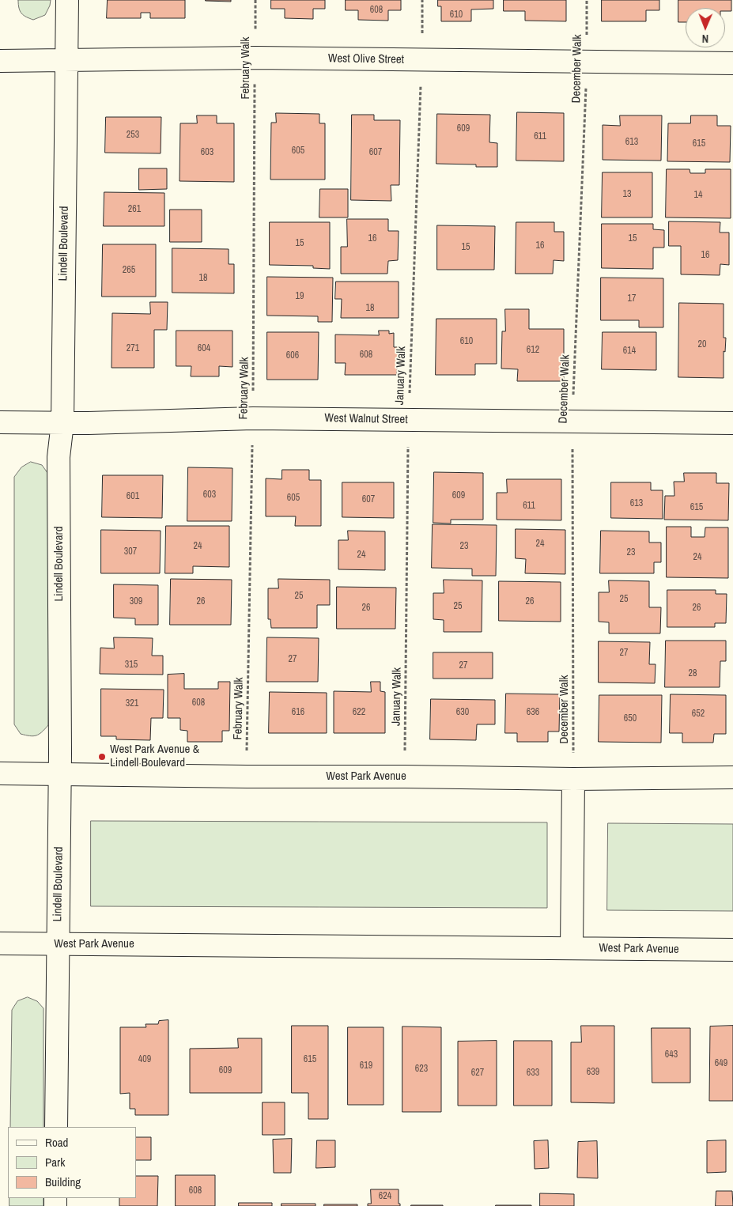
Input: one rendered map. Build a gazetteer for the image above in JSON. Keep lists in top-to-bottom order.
{
  "streets": {
    "main road": [
      "West Olive Street",
      "Lindell Boulevard",
      "West Walnut Street",
      "West Park Avenue"
    ],
    "path": ["February Walk", "December Walk", "January Walk"]
  },
  "crossings": [
    ["West Olive Street", "February Walk"],
    ["West Olive Street", "December Walk"],
    ["West Olive Street", "Lindell Boulevard"],
    ["West Olive Street", "January Walk"],
    ["February Walk", "West Walnut Street"],
    ["February Walk", "West Park Avenue"],
    ["December Walk", "West Walnut Street"],
    ["December Walk", "West Park Avenue"],
    ["Lindell Boulevard", "West Walnut Street"],
    ["Lindell Boulevard", "West Park Avenue"],
    ["January Walk", "West Walnut Street"],
    ["January Walk", "West Park Avenue"]
  ],
  "places": ["West Park Avenue & Lindell Boulevard"],
  "house_numbers": [
    "608",
    "610",
    "609",
    "253",
    "611",
    "613",
    "615",
    "605",
    "603",
    "607",
    "13",
    "14",
    "261",
    "16",
    "15",
    "15",
    "16",
    "15",
    "16",
    "265",
    "18",
    "19",
    "17",
    "18",
    "610",
    "20",
    "271",
    "604",
    "612",
    "614",
    "608",
    "606",
    "603",
    "609",
    "601",
    "605",
    "607",
    "613",
    "611",
    "615",
    "24",
    "24",
    "23",
    "307",
    "23",
    "24",
    "24",
    "25",
    "25",
    "309",
    "26",
    "26",
    "25",
    "26",
    "26",
    "27",
    "27",
    "315",
    "27",
    "28",
    "608",
    "321",
    "616",
    "622",
    "630",
    "636",
    "652",
    "650",
    "643",
    "409",
    "615",
    "649",
    "619",
    "623",
    "609",
    "639",
    "627",
    "633",
    "608",
    "624"
  ],
  "legend": ["Road", "Park", "Building"],
  "north": "bottom"
}
